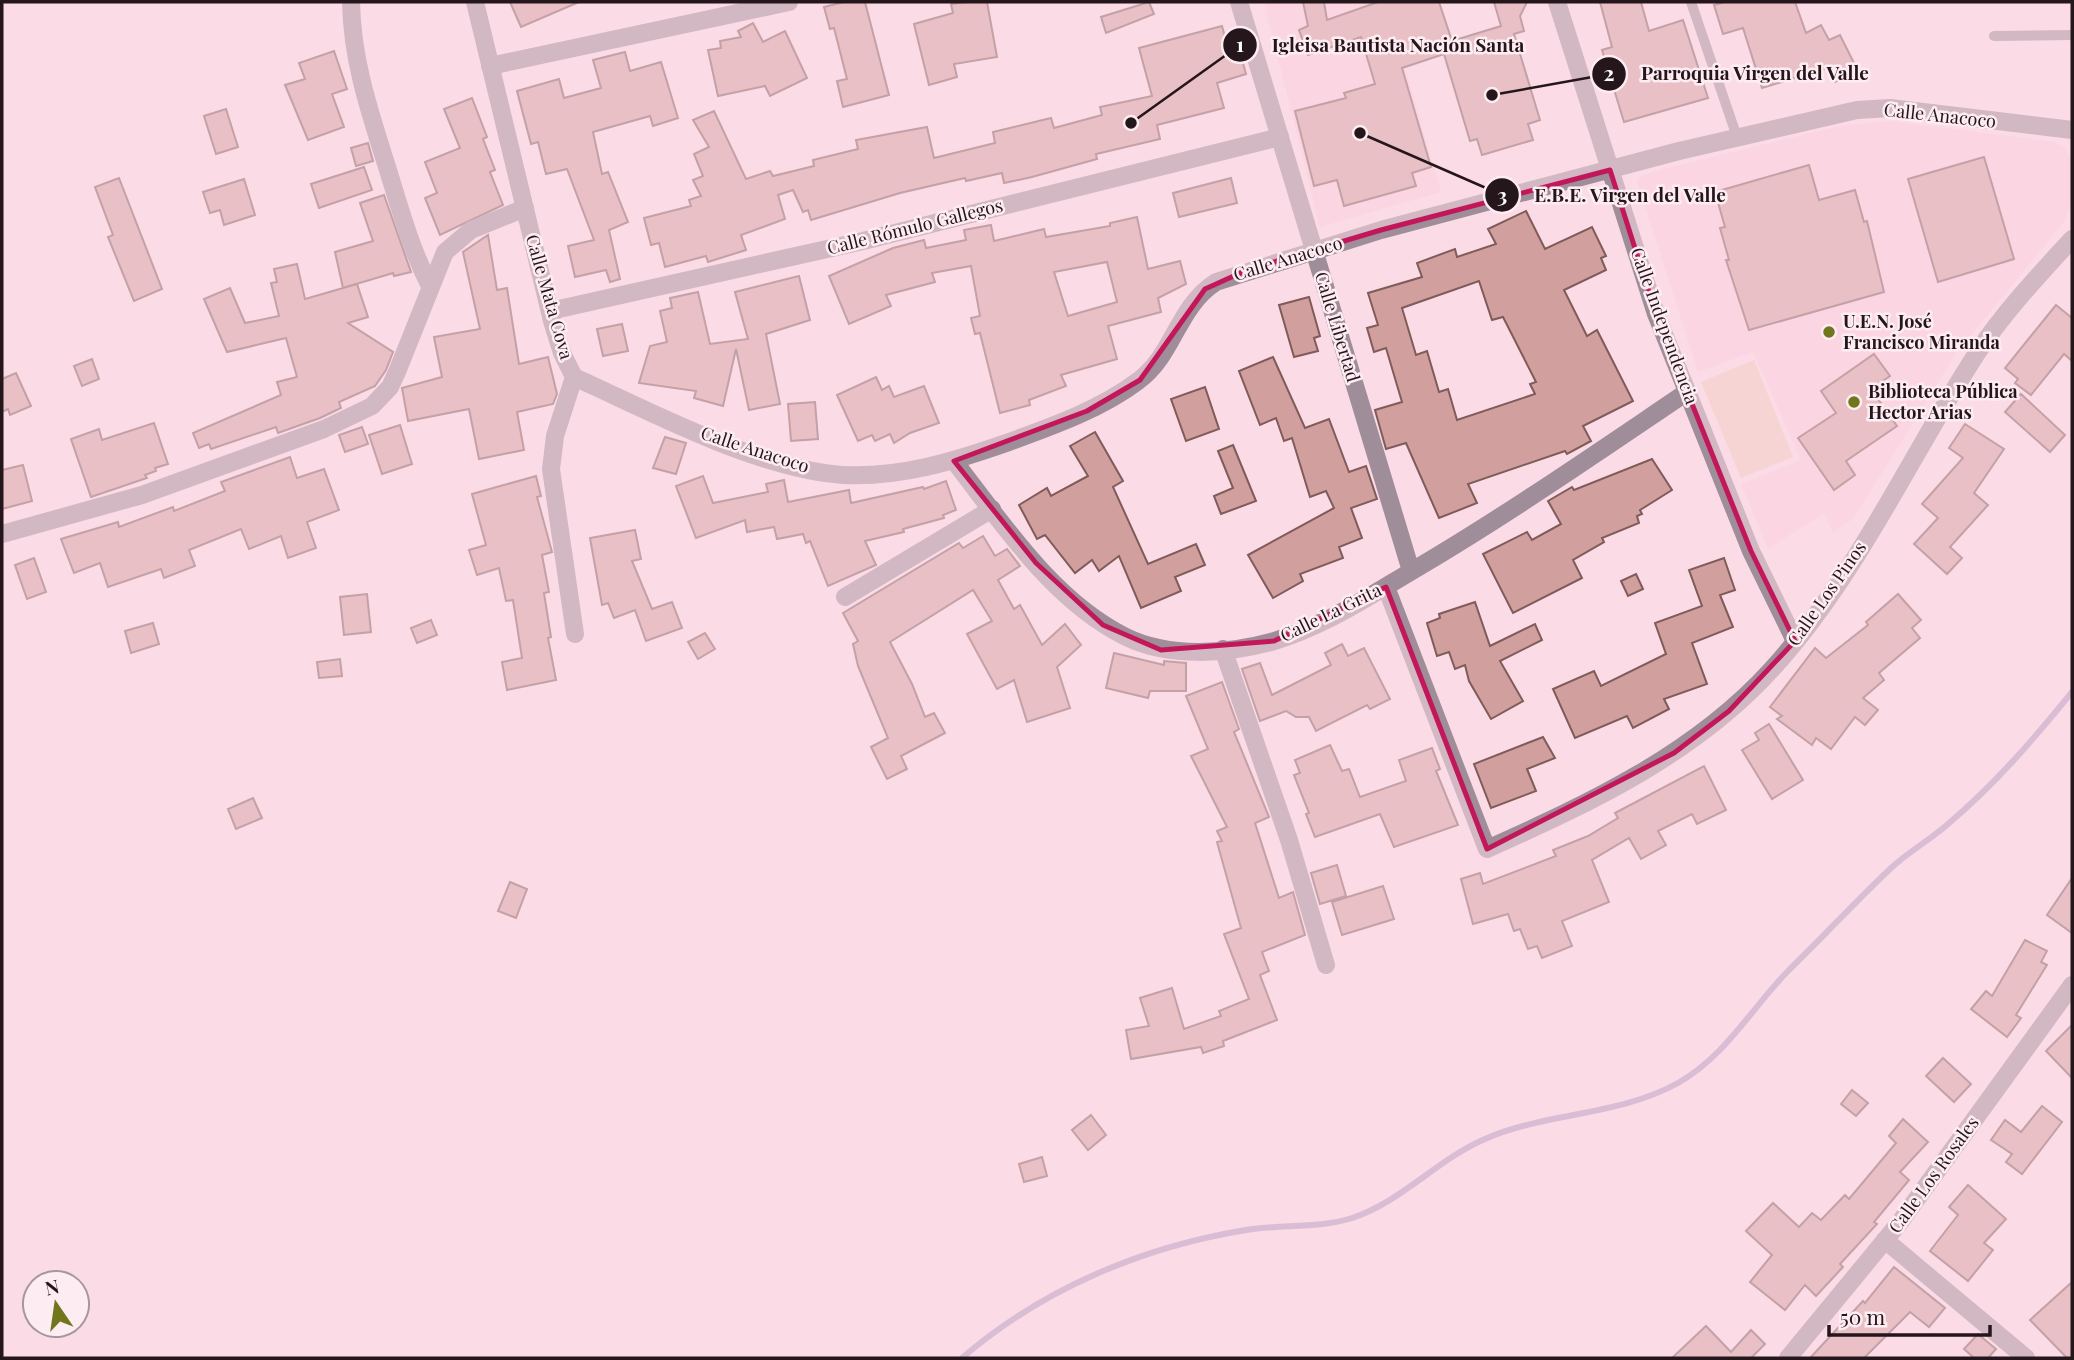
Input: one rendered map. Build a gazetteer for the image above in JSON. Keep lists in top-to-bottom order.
{
  "streets": {
    "street": [
      "Calle Anacoco",
      "Calle Rómulo Gallegos",
      "Calle Mata Cova",
      "Calle Independencia",
      "Calle Libertad",
      "Calle Los Pinos",
      "Calle La Grita",
      "Calle Los Rosales"
    ]
  },
  "crossings": [
    ["Calle Anacoco", "Calle Mata Cova"],
    ["Calle Anacoco", "Calle Independencia"],
    ["Calle Anacoco", "Calle Libertad"],
    ["Calle Anacoco", "Calle La Grita"],
    ["Calle Rómulo Gallegos", "Calle Mata Cova"],
    ["Calle Rómulo Gallegos", "Calle Libertad"],
    ["Calle Independencia", "Calle Los Pinos"],
    ["Calle Independencia", "Calle La Grita"],
    ["Calle Libertad", "Calle La Grita"],
    ["Calle Los Pinos", "Calle La Grita"]
  ],
  "places": [
    "Parroquia Virgen del Valle",
    "Igleisa Bautista Nación Santa",
    "E.B.E. Virgen del Valle",
    "U.E.N. José Francisco Miranda",
    "Biblioteca Pública Hector Arias"
  ],
  "scale_bar": "50 m",
  "north": "top"
}
